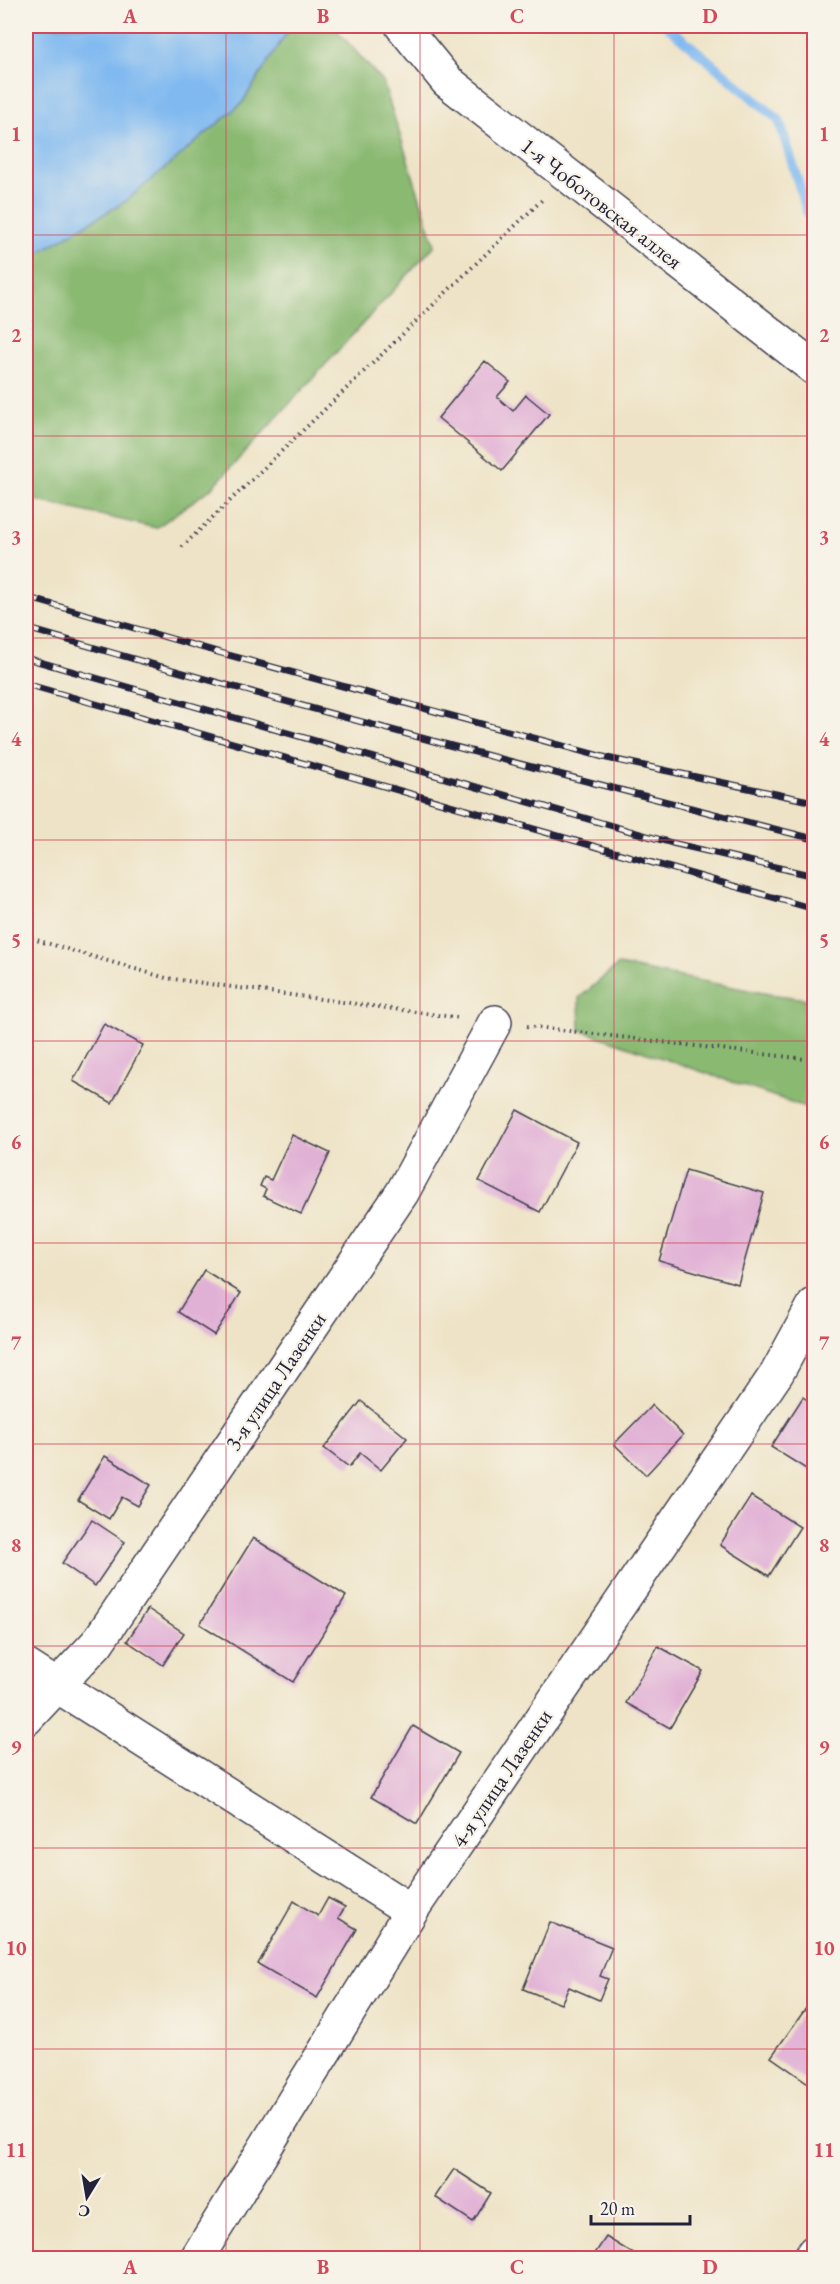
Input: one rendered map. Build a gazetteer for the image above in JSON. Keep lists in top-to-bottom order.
{
  "streets": {
    "street": ["1-я Чоботовская аллея", "3-я улица Лазенки", "4-я улица Лазенки"]
  },
  "scale_bar": "20 m",
  "north": "bottom",
  "grid": {
    "columns": [
      "A",
      "B",
      "C",
      "D"
    ],
    "rows": [
      "1",
      "2",
      "3",
      "4",
      "5",
      "6",
      "7",
      "8",
      "9",
      "10",
      "11"
    ]
  }
}
